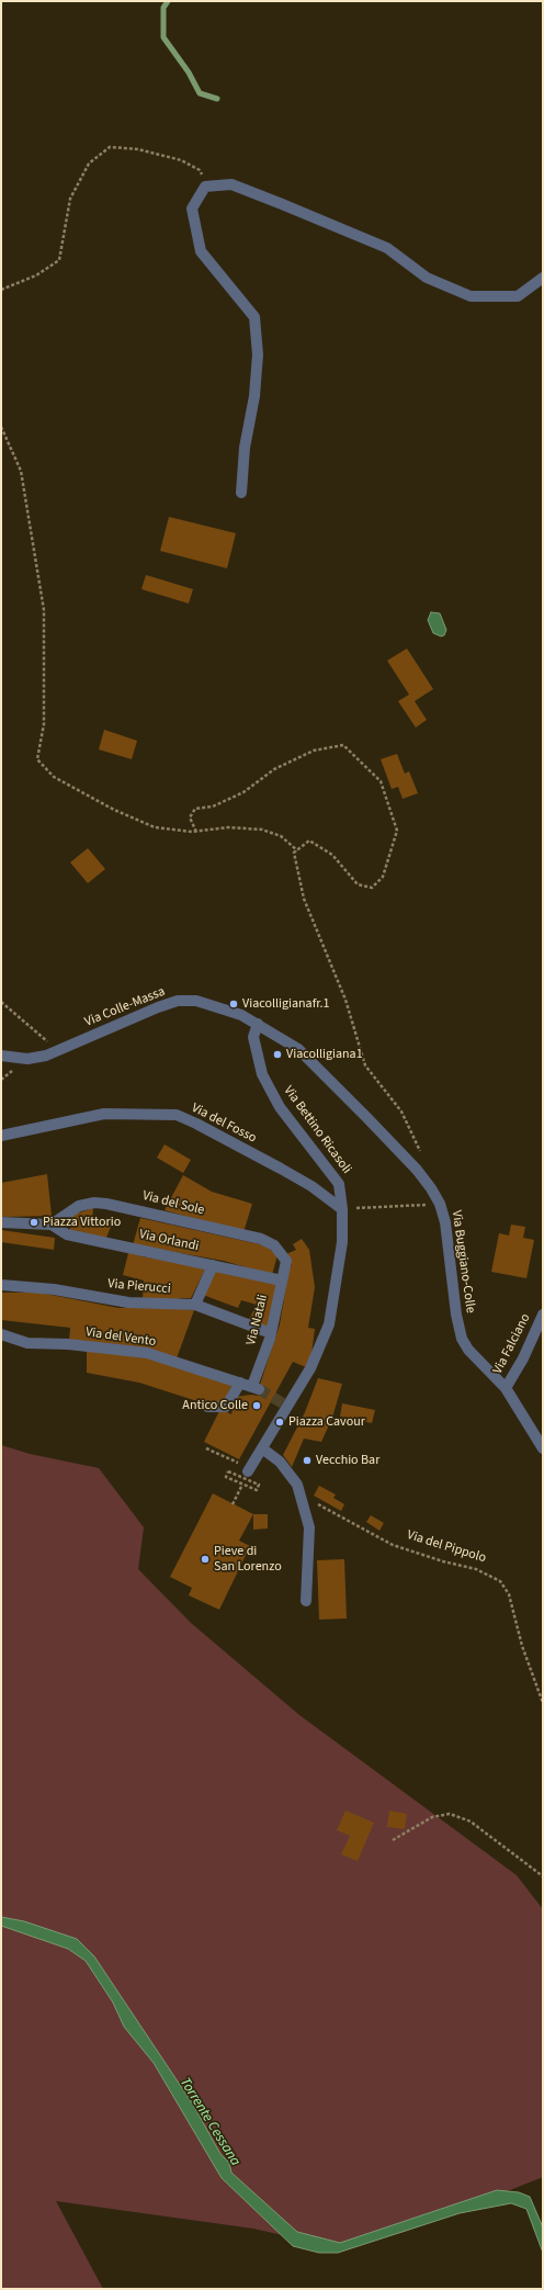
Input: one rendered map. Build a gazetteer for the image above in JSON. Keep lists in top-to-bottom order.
{
  "streets": {
    "street": [
      "Via Colle-Massa",
      "Via del Fosso",
      "Via Bettino Ricasoli",
      "Via del Sole",
      "Via Orlandi",
      "Via Buggiano-Colle",
      "Via Pierucci",
      "Via Natali",
      "Via del Vento",
      "Via Falciano"
    ],
    "path": ["Via del Pippolo"]
  },
  "crossings": [
    ["Via Colle-Massa", "Via Bettino Ricasoli"],
    ["Via Colle-Massa", "Via Buggiano-Colle"],
    ["Via del Fosso", "Via Bettino Ricasoli"],
    ["Via Bettino Ricasoli", "Via Buggiano-Colle"],
    ["Via del Sole", "Via Orlandi"],
    ["Via del Sole", "Via Natali"],
    ["Via Orlandi", "Via Natali"],
    ["Via Buggiano-Colle", "Via Falciano"],
    ["Via Pierucci", "Via Natali"],
    ["Via Natali", "Via del Vento"]
  ],
  "water": ["Torrente Cessana"],
  "places": [
    "Viacolligianafr.1",
    "Viacolligiana1",
    "Piazza Vittorio",
    "Antico Colle",
    "Piazza Cavour",
    "Vecchio Bar",
    "Pieve di San Lorenzo"
  ]
}
